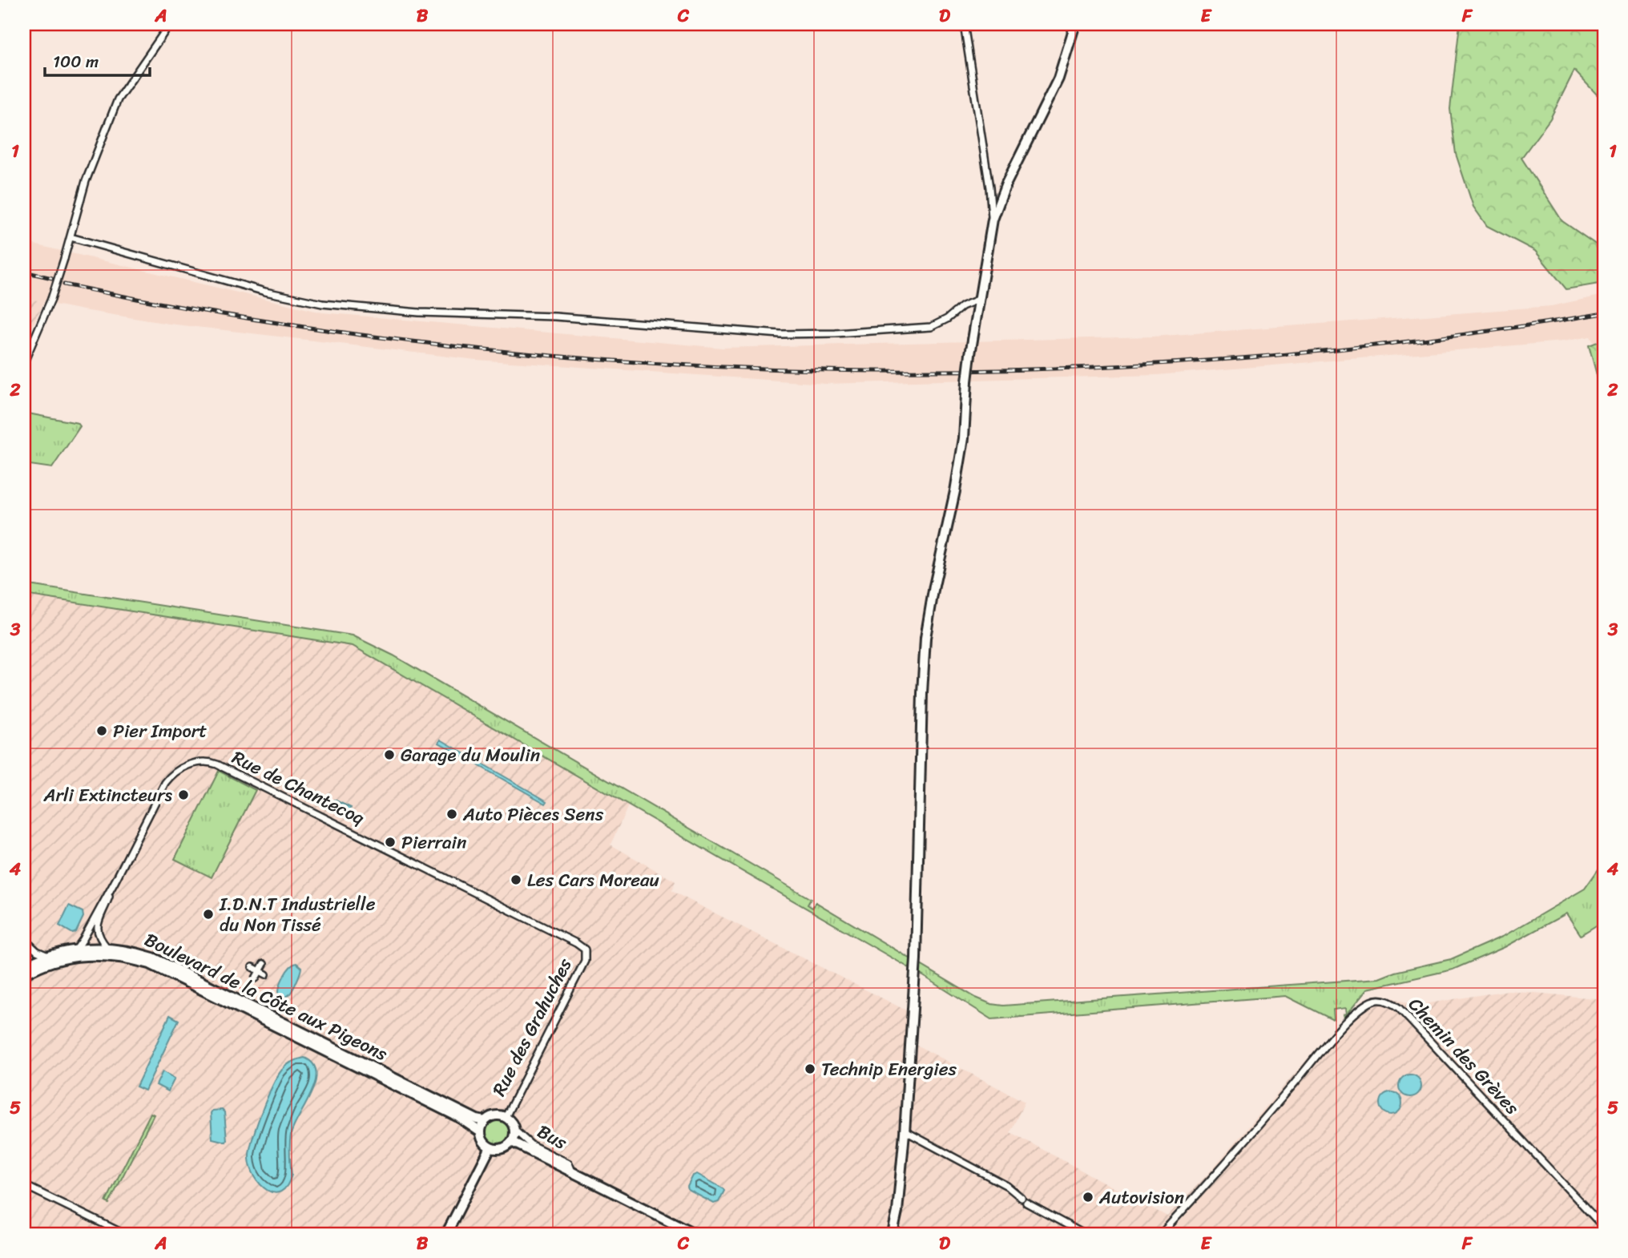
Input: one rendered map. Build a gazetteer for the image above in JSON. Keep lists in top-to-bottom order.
{
  "streets": {
    "street": [
      "Rue de Chantecoq",
      "Boulevard de la Côte aux Pigeons",
      "Rue des Grahuches",
      "Chemin des Grèves",
      "Bus"
    ]
  },
  "crossings": [
    ["Rue de Chantecoq", "Boulevard de la Côte aux Pigeons"],
    ["Rue de Chantecoq", "Rue des Grahuches"],
    ["Boulevard de la Côte aux Pigeons", "Rue des Grahuches"],
    ["Boulevard de la Côte aux Pigeons", "Bus"],
    ["Rue des Grahuches", "Bus"]
  ],
  "places": [
    "Pier Import",
    "Garage du Moulin",
    "Arli Extincteurs",
    "Auto Pièces Sens",
    "Pierrain",
    "Les Cars Moreau",
    "I.D.N.T Industrielle du Non Tissé",
    "Technip Energies",
    "Autovision"
  ],
  "scale_bar": "100 m",
  "grid": {
    "columns": [
      "A",
      "B",
      "C",
      "D",
      "E",
      "F"
    ],
    "rows": [
      "1",
      "2",
      "3",
      "4",
      "5"
    ]
  }
}
